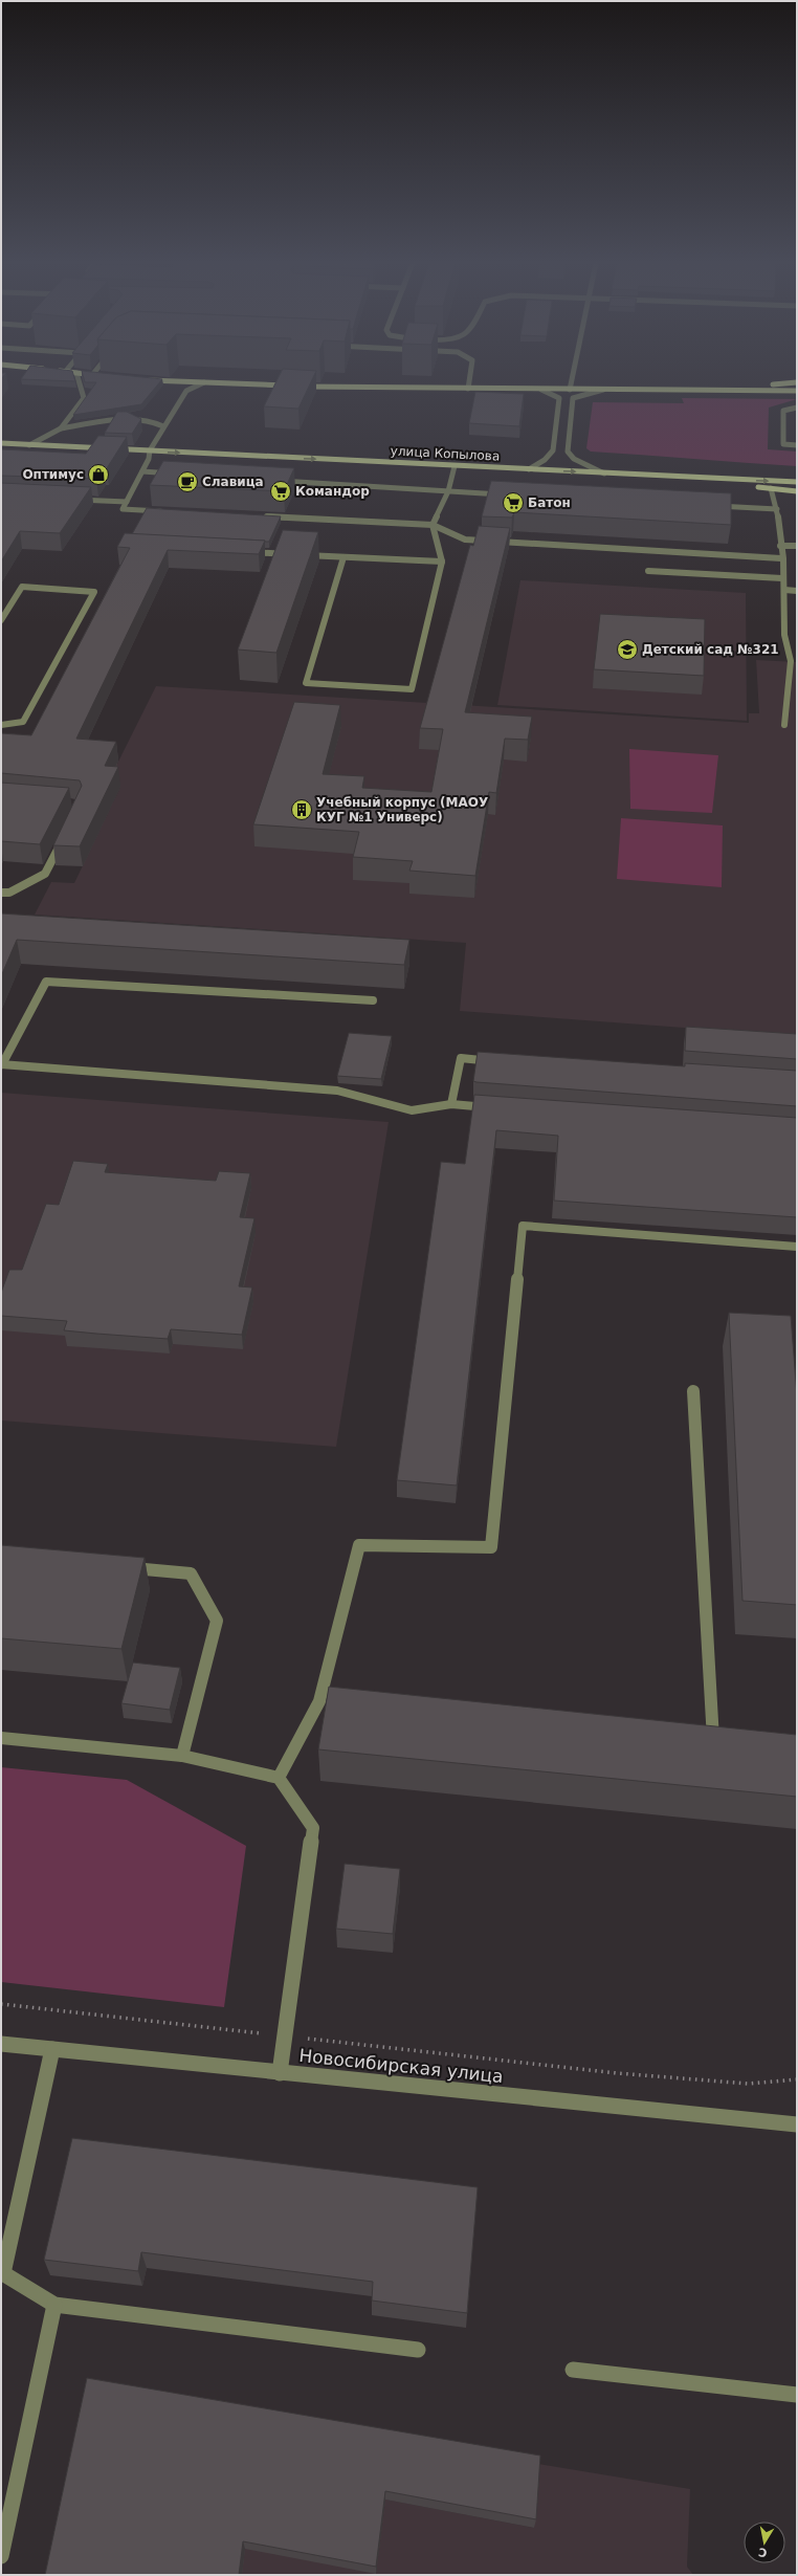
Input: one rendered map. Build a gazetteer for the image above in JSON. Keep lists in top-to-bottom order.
{
  "streets": {
    "main road": ["улица Копылова"],
    "street": ["Новосибирская улица"]
  },
  "places": {
    "shop": ["Оптимус"],
    "cafe": ["Славица"],
    "supermarket": ["Командор", "Батон"],
    "school or university": ["Детский сад №321"],
    "building": ["Учебный корпус (МАОУ КУГ №1 Универс)"]
  },
  "north": "bottom"
}
